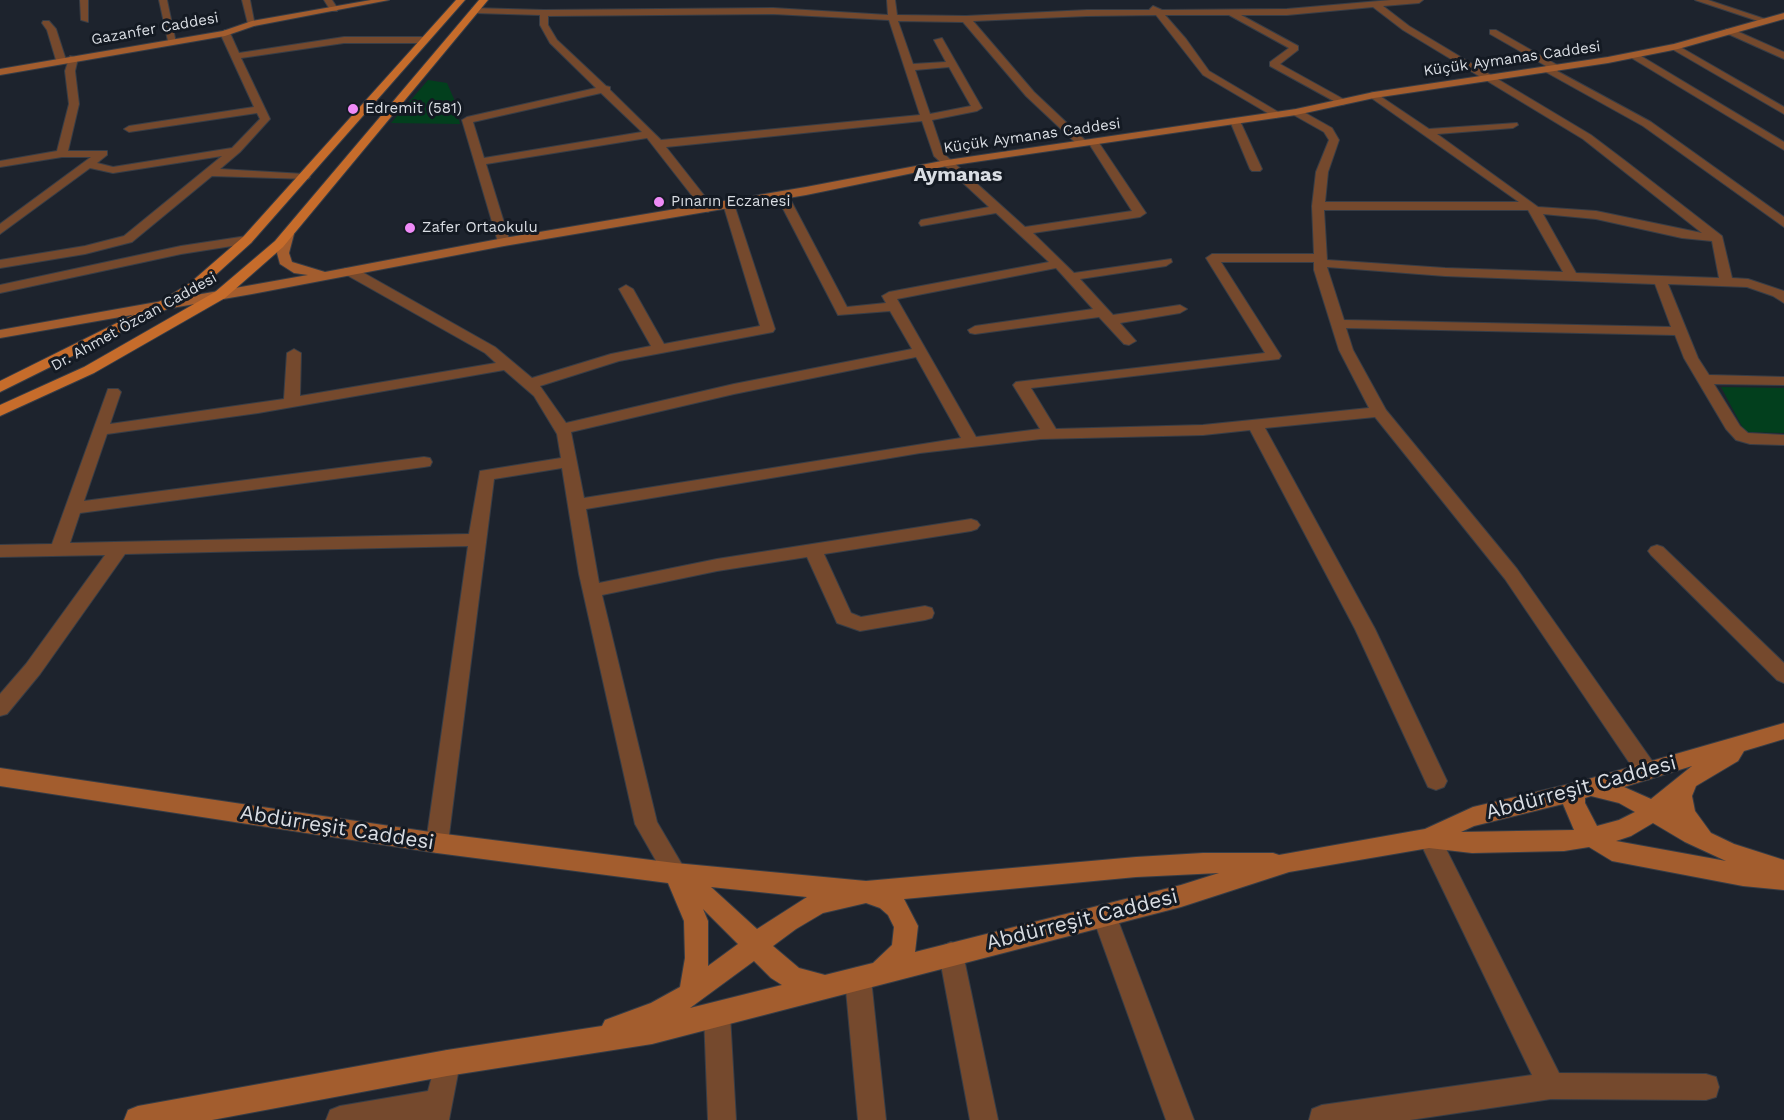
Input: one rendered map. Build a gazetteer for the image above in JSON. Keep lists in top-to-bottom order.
{
  "streets": {
    "main road": ["Dr. Ahmet Özcan Caddesi"],
    "street": ["Gazanfer Caddesi", "Küçük Aymanas Caddesi", "Abdürreşit Caddesi"]
  },
  "crossings": [
    ["Küçük Aymanas Caddesi", "Dr. Ahmet Özcan Caddesi"]
  ],
  "districts": ["Aymanas"],
  "places": ["Edremit (581)", "Pınarın Eczanesi", "Zafer Ortaokulu"]
}
